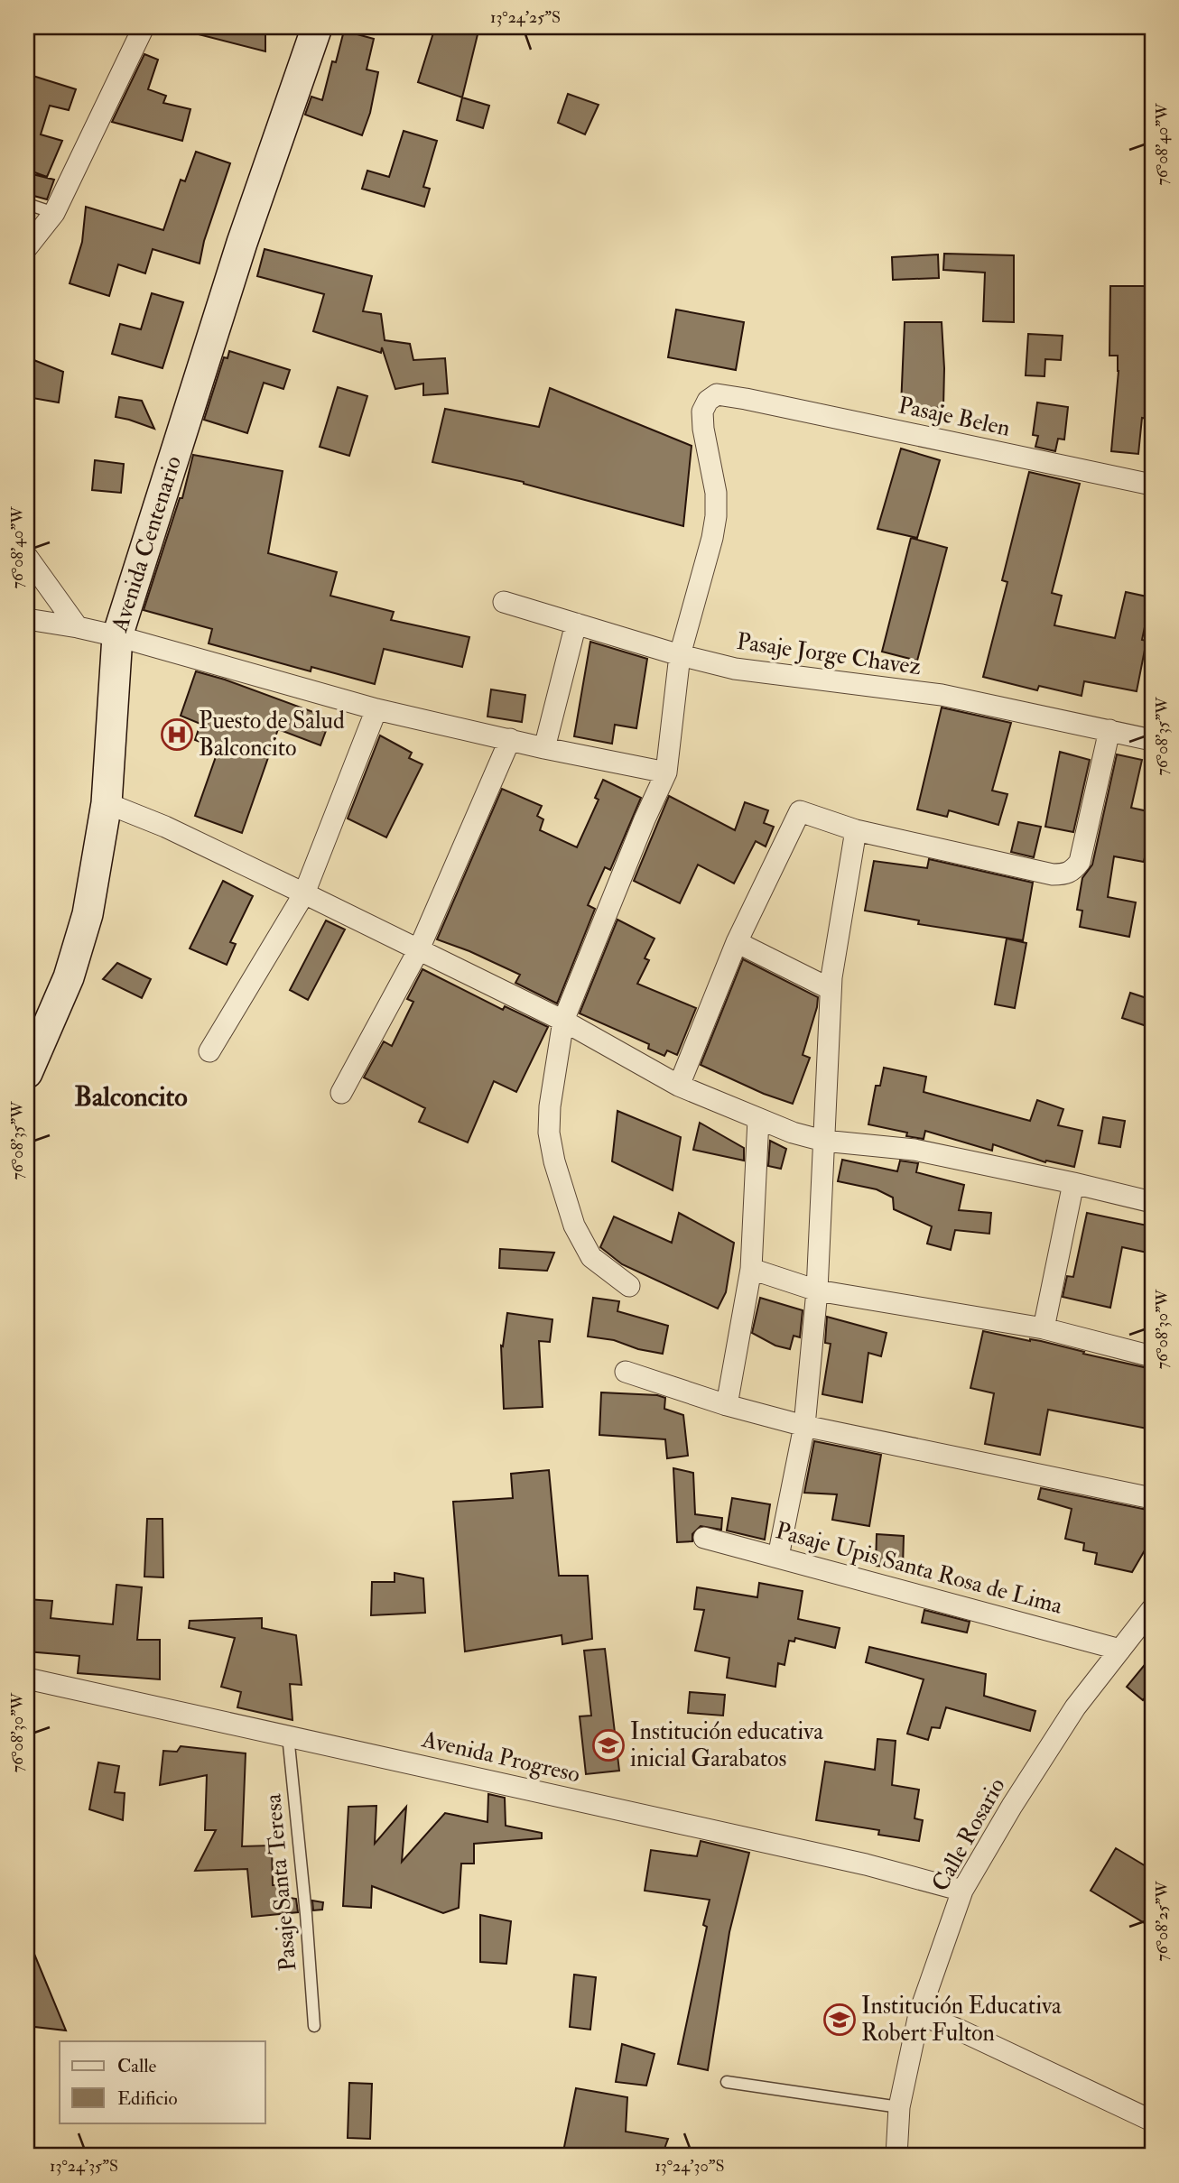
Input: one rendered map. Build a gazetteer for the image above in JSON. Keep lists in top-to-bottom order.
{
  "streets": {
    "main road": ["Avenida Centenario"],
    "street": [
      "Pasaje Belen",
      "Pasaje Jorge Chavez",
      "Pasaje Upis Santa Rosa de Lima",
      "Avenida Progreso",
      "Calle Rosario"
    ],
    "lane": ["Pasaje Santa Teresa"]
  },
  "crossings": [
    ["Pasaje Belen", "Pasaje Jorge Chavez"],
    ["Pasaje Upis Santa Rosa de Lima", "Calle Rosario"],
    ["Avenida Progreso", "Calle Rosario"],
    ["Avenida Progreso", "Pasaje Santa Teresa"]
  ],
  "districts": ["Balconcito"],
  "places": {
    "hospital": ["Puesto de Salud Balconcito"],
    "school or university": ["Institución educativa inicial Garabatos", "Institución Educativa Robert Fulton"]
  },
  "legend": ["Calle", "Edificio"],
  "coordinates": [
    "13°24'25\"S",
    "76°08'40\"W",
    "76°08'35\"W",
    "76°08'30\"W",
    "76°08'25\"W",
    "13°24'35\"S",
    "13°24'30\"S"
  ]
}
